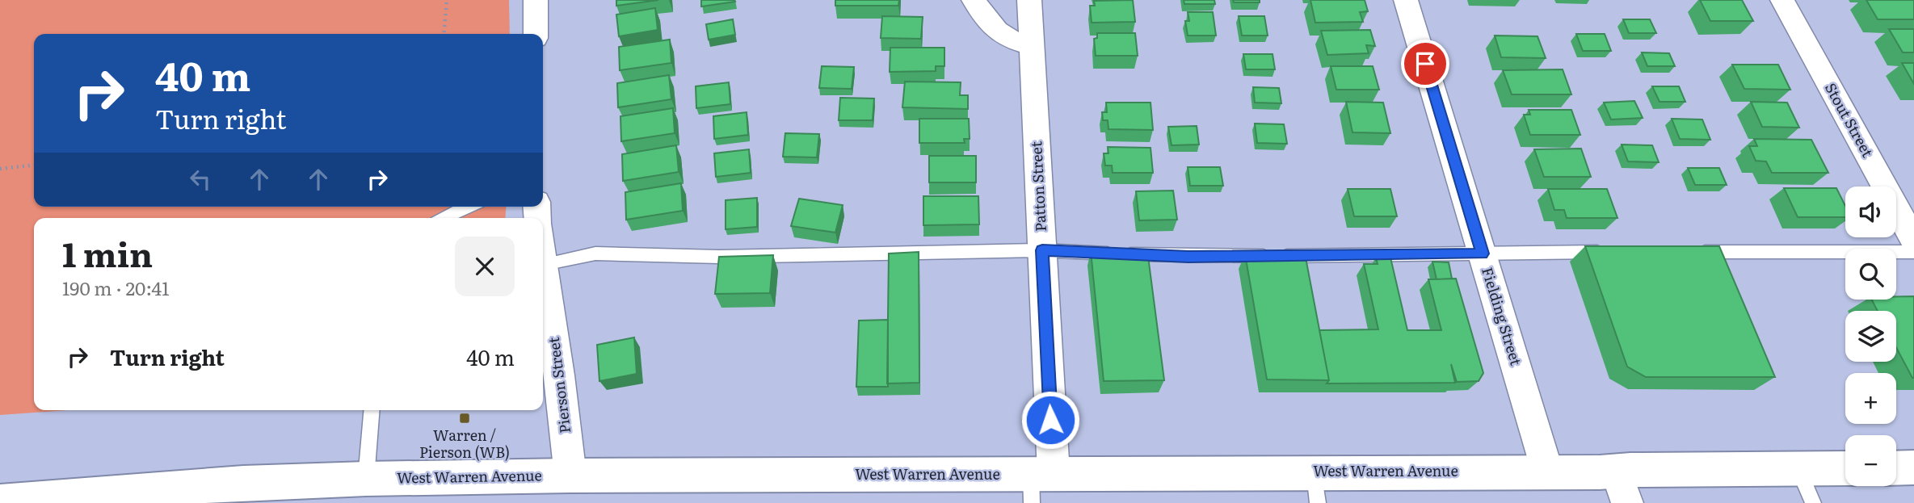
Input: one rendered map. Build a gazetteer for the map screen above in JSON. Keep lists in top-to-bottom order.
{
  "streets": {
    "main road": ["West Warren Avenue"],
    "street": [
      "Stout Street",
      "Patton Street",
      "Fielding Street",
      "Pierson Street"
    ]
  },
  "crossings": [
    ["Patton Street", "West Warren Avenue"],
    ["Fielding Street", "West Warren Avenue"],
    ["Pierson Street", "West Warren Avenue"]
  ],
  "places": {
    "transit": ["Warren / Pierson (WB)"]
  },
  "page": {
    "turn": ["40 m", "Turn right"],
    "map_buttons": ["+", "−"],
    "heading": ["1 min", "190 m · 20:41"],
    "list": [
      {
        "name": "Turn right",
        "value": "40 m"
      }
    ]
  }
}
